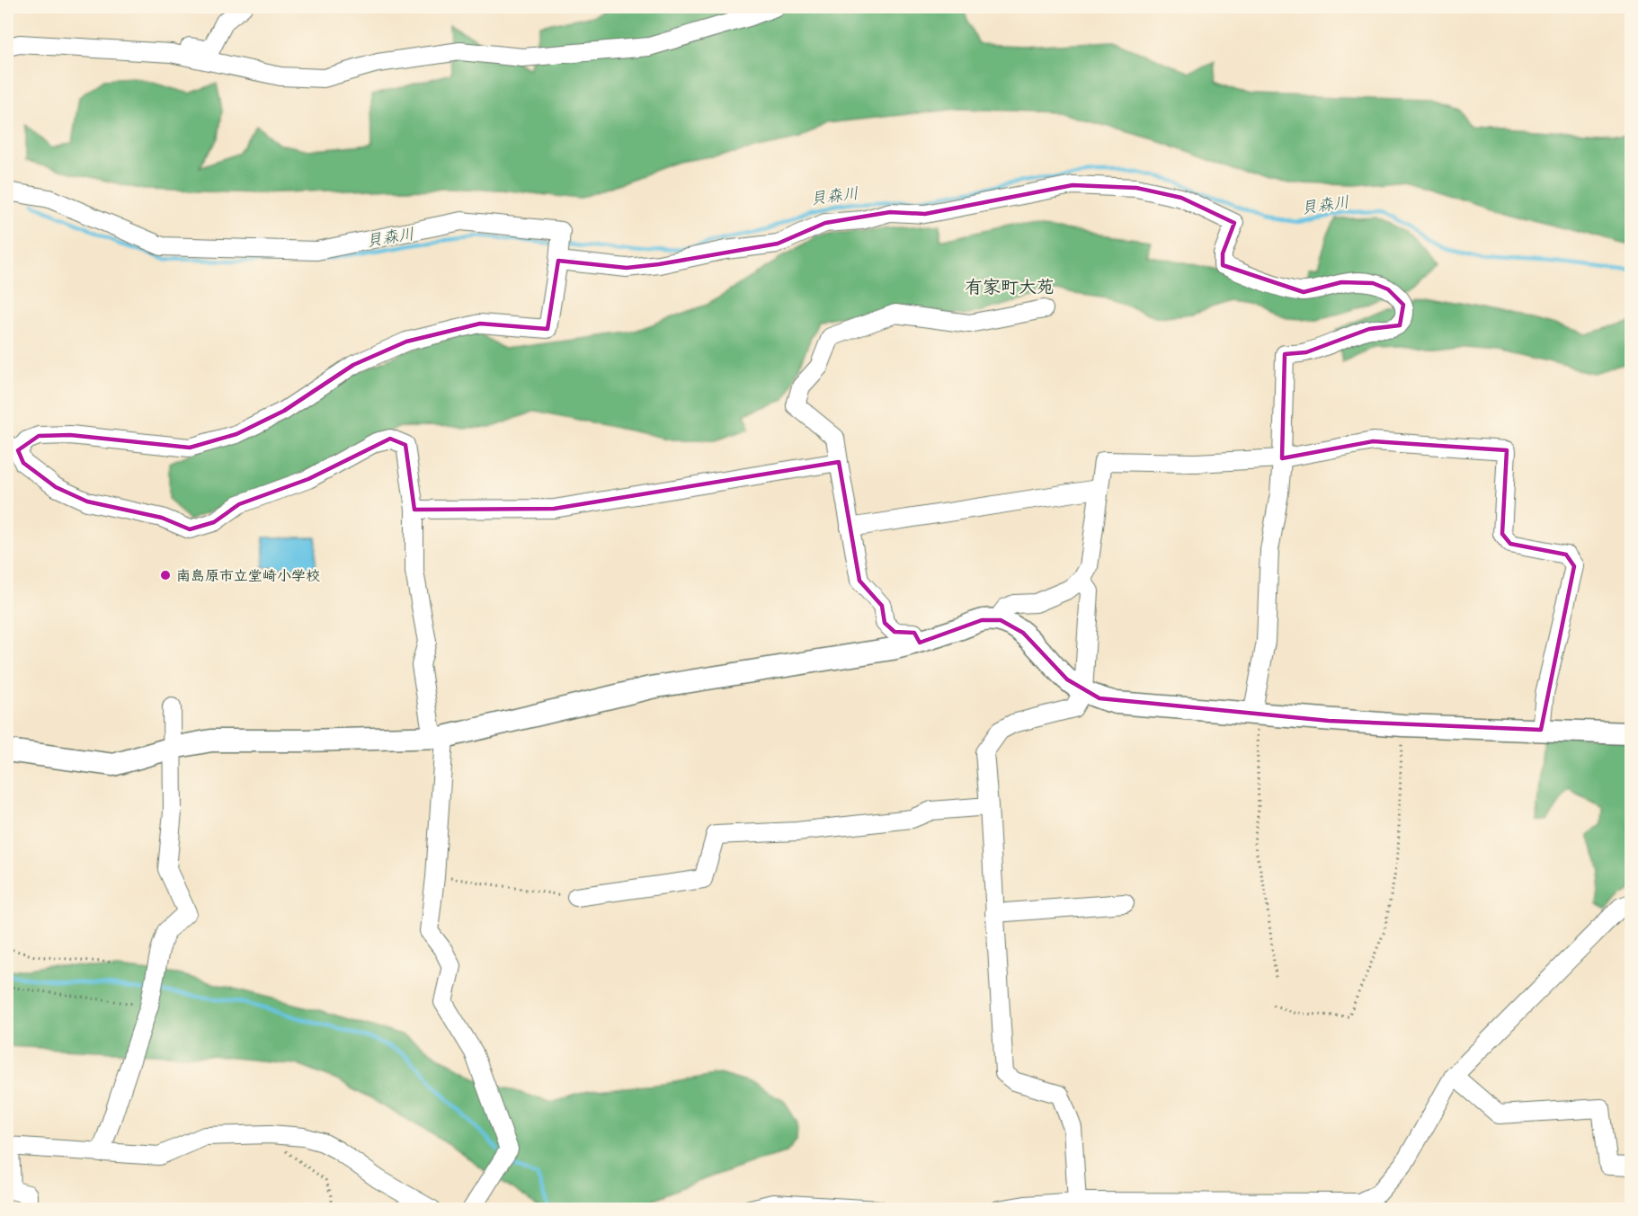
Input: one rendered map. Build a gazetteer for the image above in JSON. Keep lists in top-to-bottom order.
{
  "districts": ["有家町大苑"],
  "water": ["貝森川"],
  "places": ["南島原市立堂崎小学校"]
}
